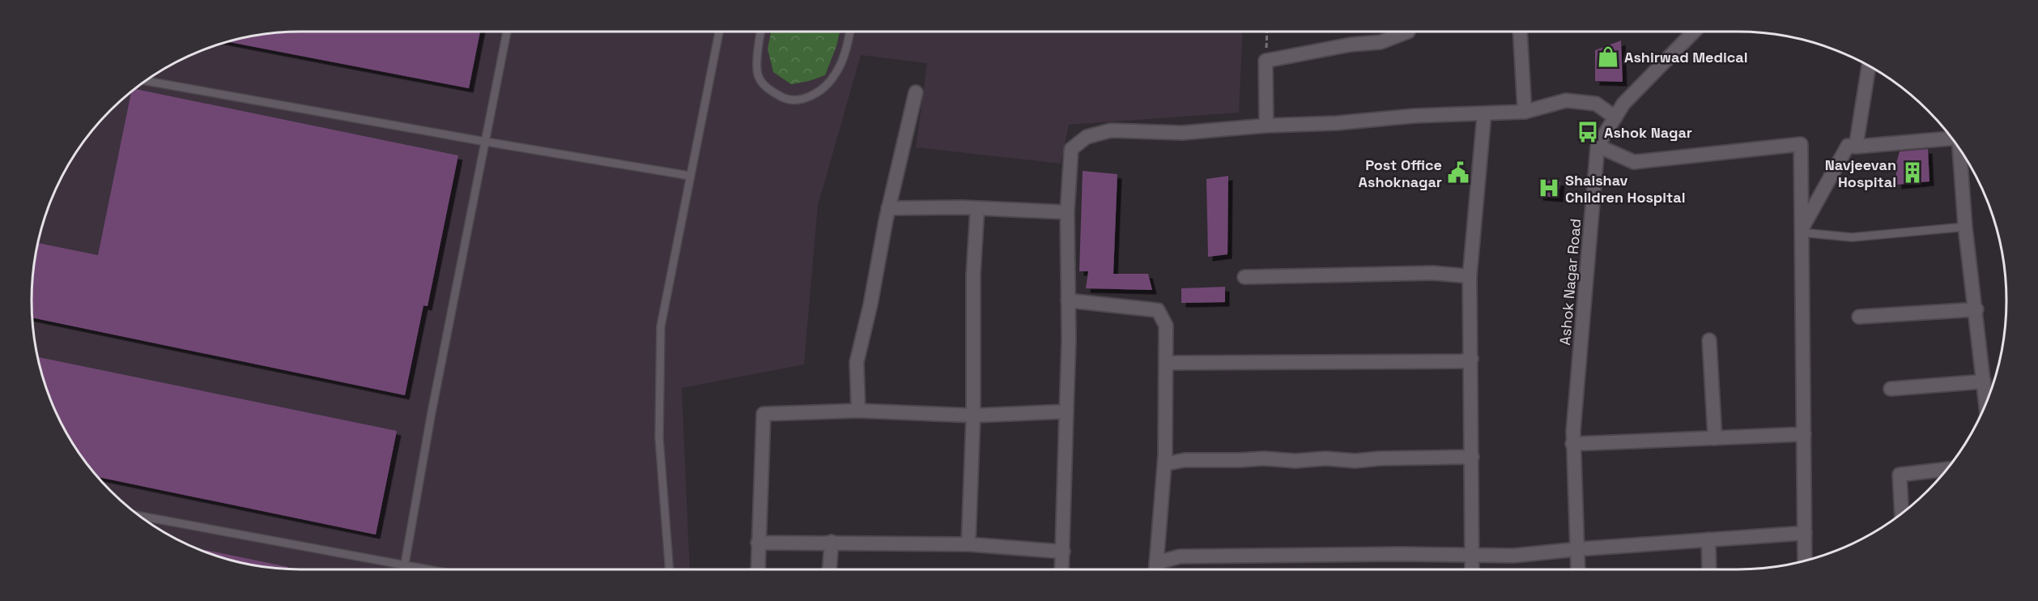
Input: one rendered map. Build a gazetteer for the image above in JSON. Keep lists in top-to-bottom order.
{
  "streets": {
    "street": ["Ashok Nagar Road"]
  },
  "places": {
    "shop": ["Ashirwad Medical"],
    "bus stop": ["Ashok Nagar"],
    "public building": ["Post Office Ashoknagar"],
    "building": ["Navjeevan Hospital"],
    "hospital": ["Shaishav Children Hospital"]
  }
}
